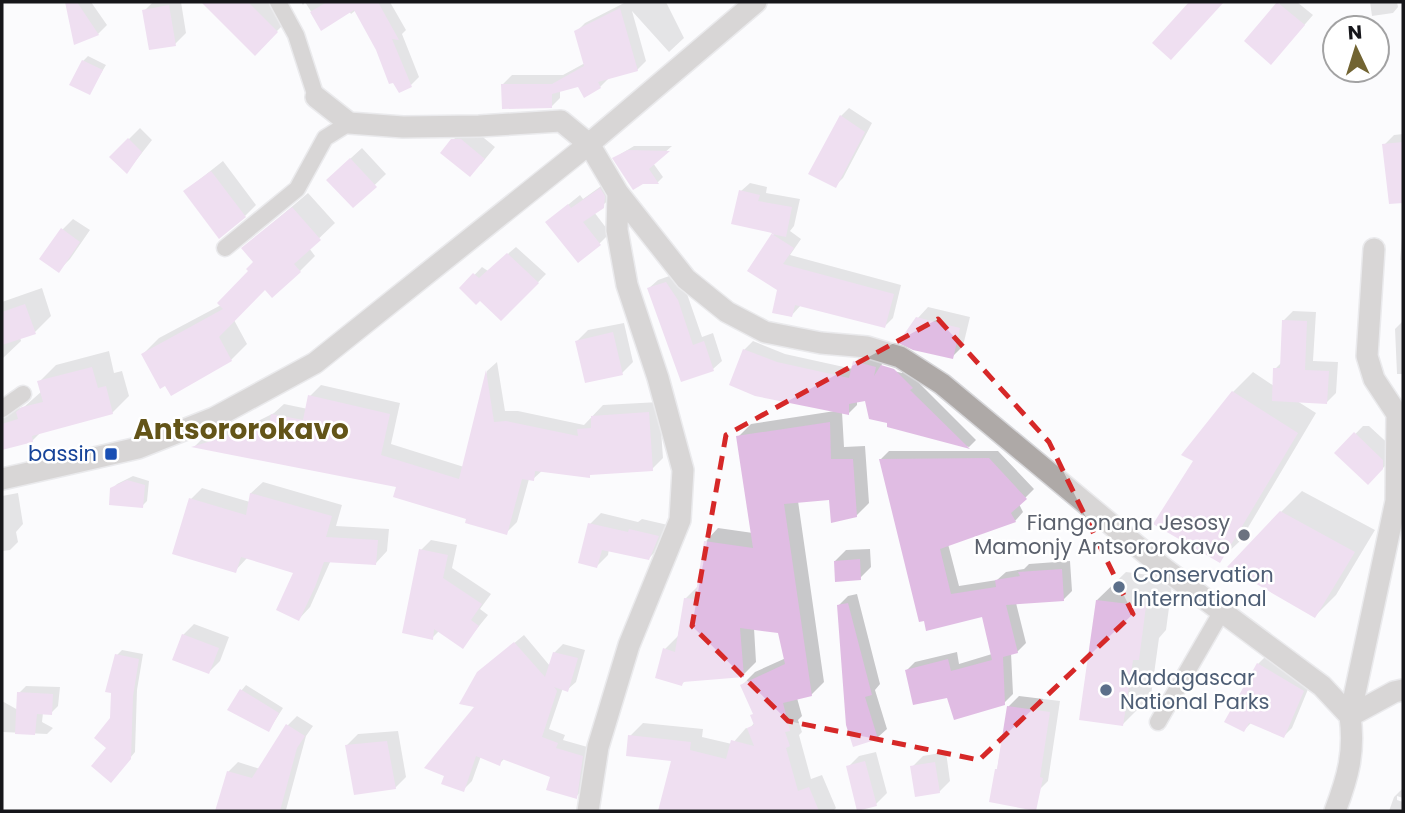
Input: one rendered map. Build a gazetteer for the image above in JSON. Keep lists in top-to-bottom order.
{
  "districts": ["Antsororokavo"],
  "places": {
    "transit": ["bassin"],
    "other": ["Fiangonana Jesosy Mamonjy Antsororokavo", "Conservation International", "Madagascar National Parks"]
  },
  "north": "top"
}
